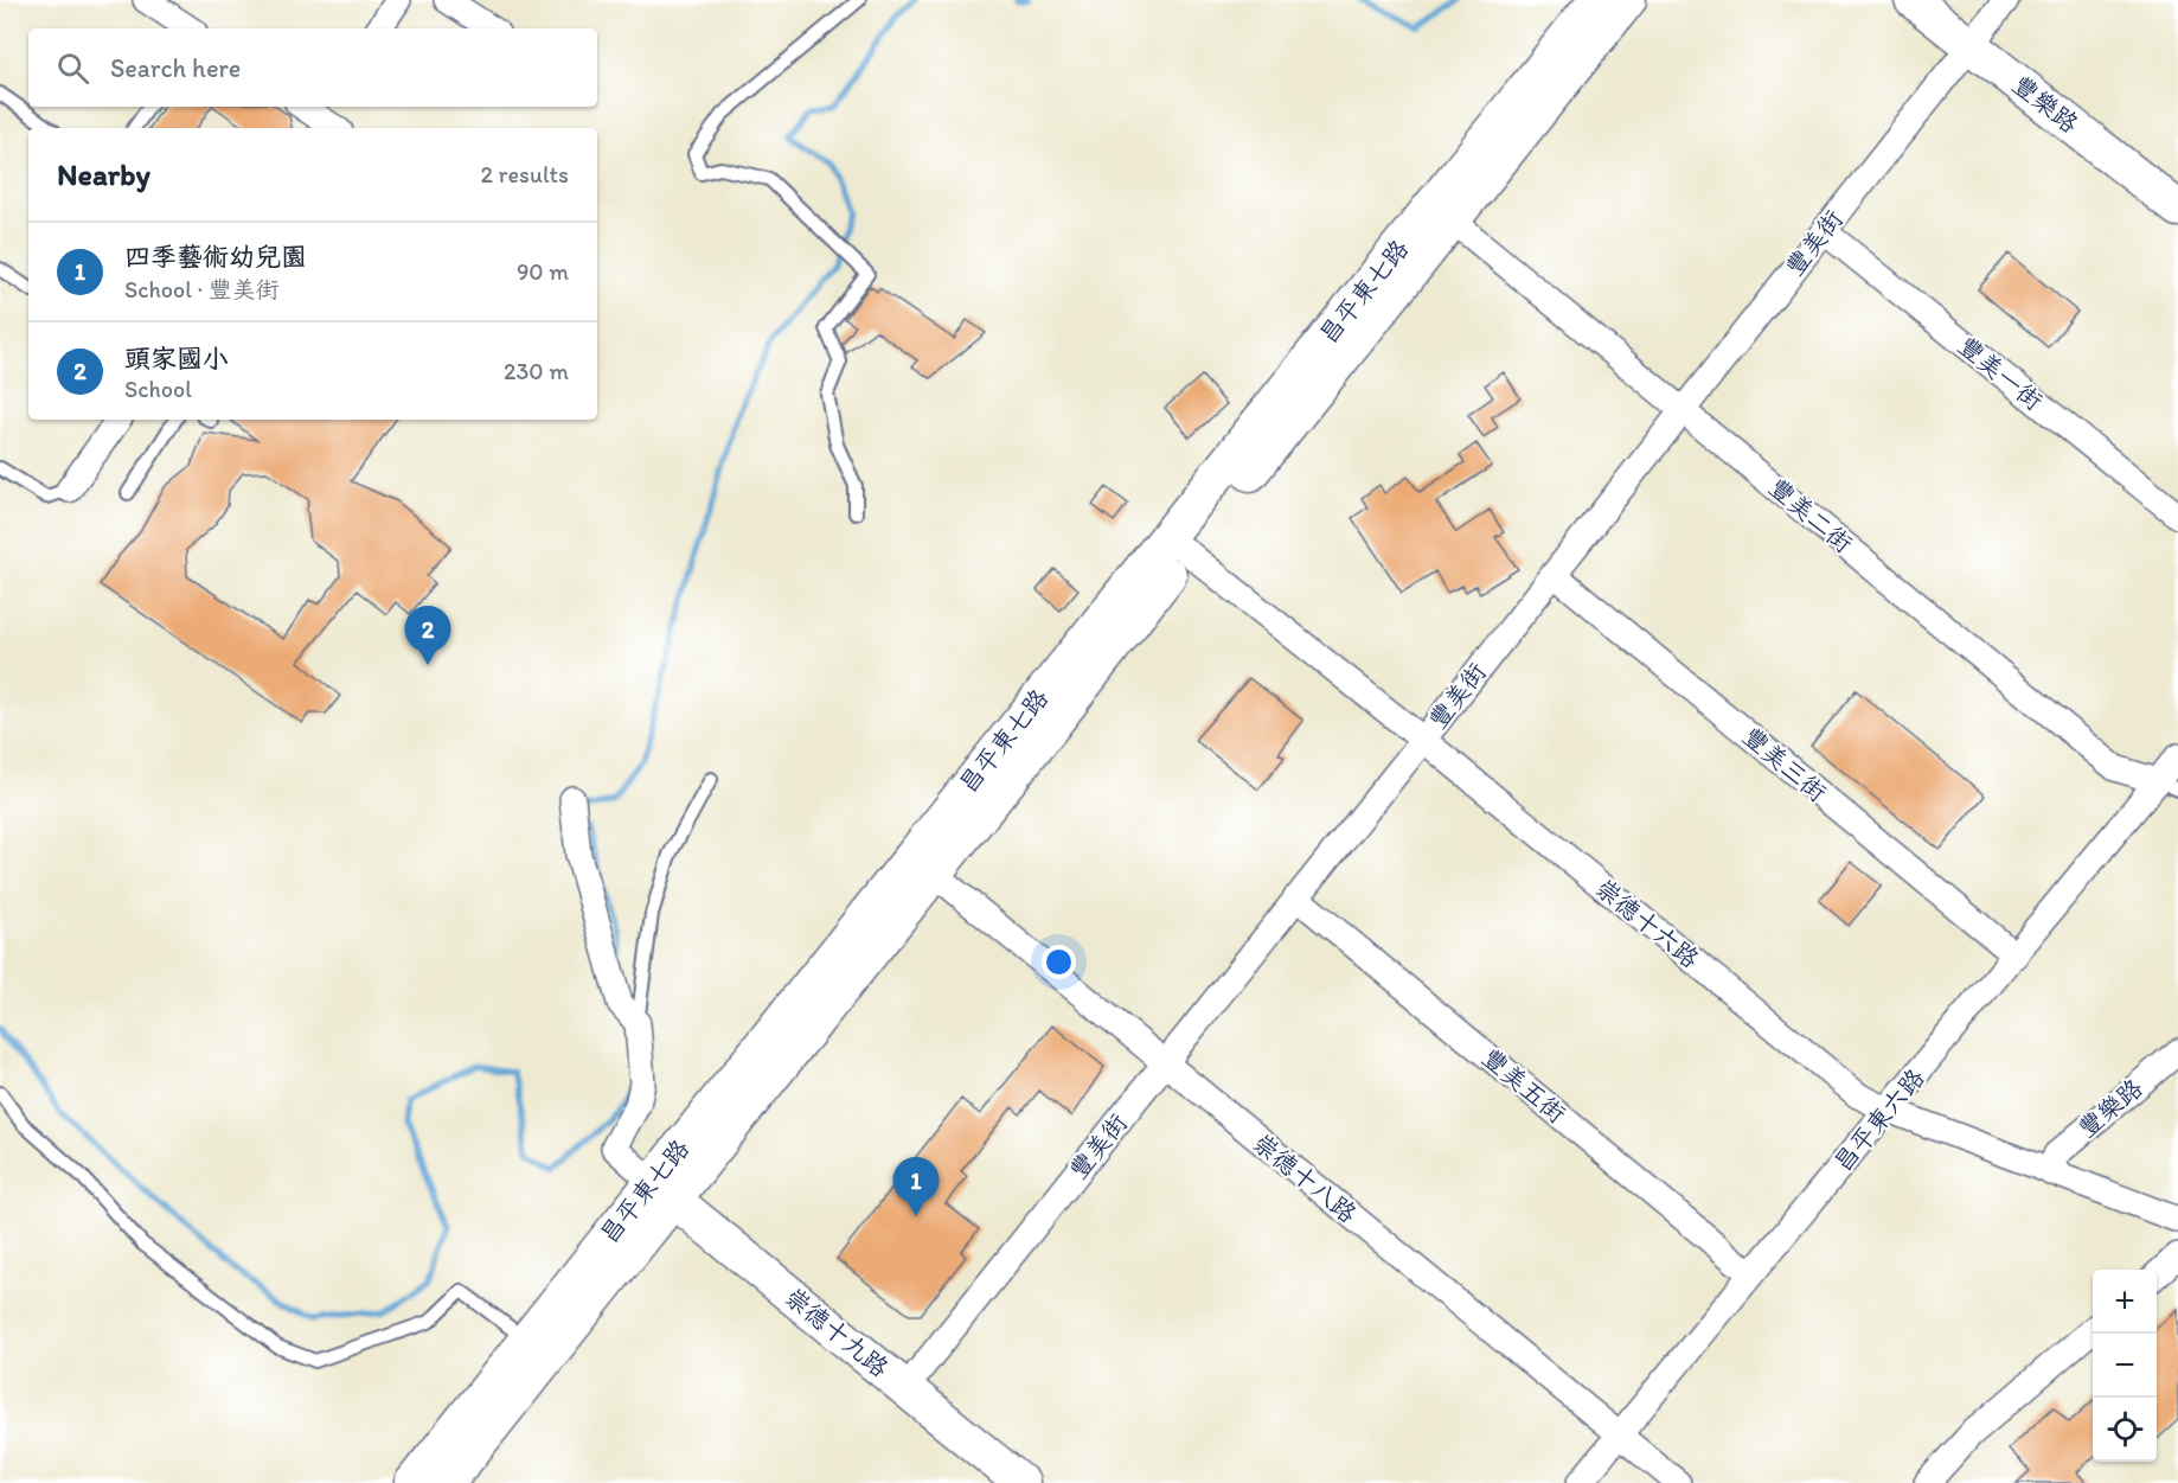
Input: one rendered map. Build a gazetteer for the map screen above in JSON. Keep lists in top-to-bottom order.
{
  "streets": {
    "street": [
      "豐樂路",
      "豐美街",
      "昌平東七路",
      "豐美一街",
      "豐美二街",
      "豐美三街",
      "崇德十六路",
      "豐美五街",
      "昌平東六路",
      "崇德十八路",
      "崇德十九路"
    ]
  },
  "crossings": [
    ["豐樂路", "豐美街"],
    ["豐樂路", "崇德十六路"],
    ["豐美街", "豐美一街"],
    ["豐美街", "豐美二街"],
    ["豐美街", "豐美三街"],
    ["豐美街", "崇德十六路"],
    ["豐美街", "豐美五街"],
    ["豐美街", "崇德十八路"],
    ["豐美街", "崇德十九路"],
    ["昌平東七路", "豐美二街"],
    ["昌平東七路", "崇德十六路"],
    ["昌平東七路", "崇德十八路"],
    ["昌平東七路", "崇德十九路"],
    ["豐美二街", "昌平東六路"],
    ["豐美三街", "昌平東六路"],
    ["崇德十六路", "昌平東六路"],
    ["豐美五街", "昌平東六路"],
    ["昌平東六路", "崇德十八路"]
  ],
  "page": {
    "search": "Search here",
    "heading": ["Nearby", "2 results"],
    "list": [
      {
        "mark": "1",
        "name": "四季藝術幼兒園",
        "note": "School · 豐美街",
        "value": "90 m"
      },
      {
        "mark": "2",
        "name": "頭家國小",
        "note": "School",
        "value": "230 m"
      }
    ],
    "pins": ["2", "1"],
    "map_buttons": ["+", "−"]
  }
}
